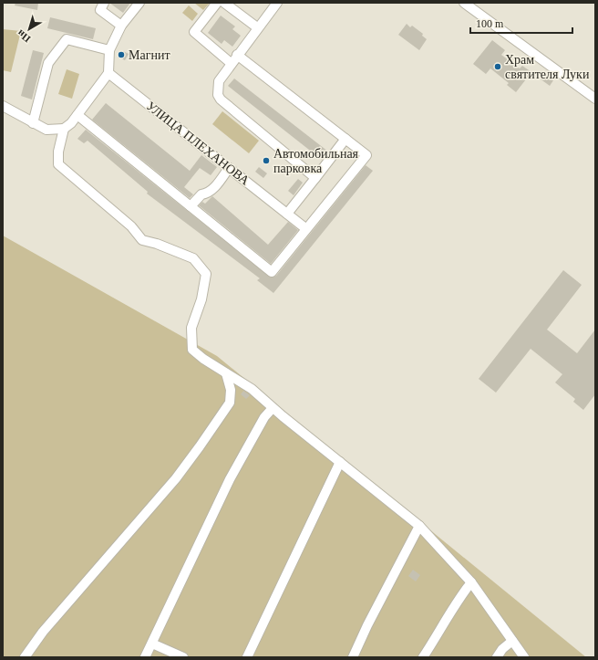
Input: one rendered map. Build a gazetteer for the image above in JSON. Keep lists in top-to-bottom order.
{
  "streets": {
    "street": ["УЛИЦА ПЛЕХАНОВА"]
  },
  "places": ["Магнит", "Храм святителя Луки", "Автомобильная парковка"],
  "scale_bar": "100 m",
  "north": "bottom left"
}
